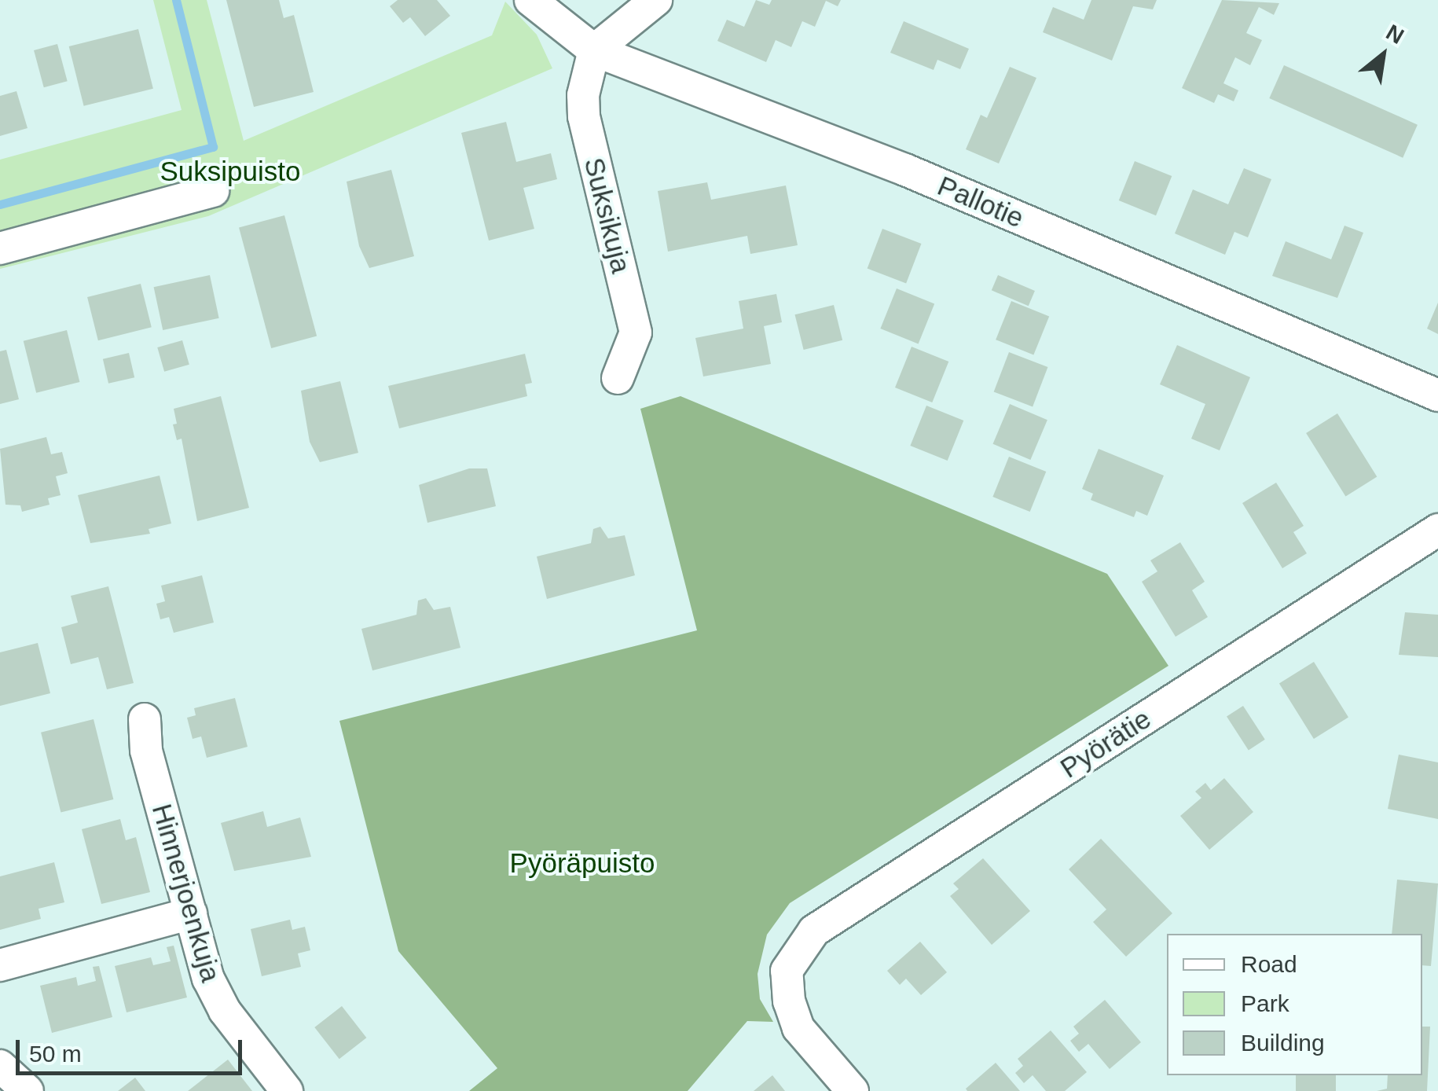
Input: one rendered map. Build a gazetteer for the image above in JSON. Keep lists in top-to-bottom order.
{
  "streets": {
    "street": [
      "Pallotie",
      "Suksikuja",
      "Pyörätie",
      "Hinnerjoenkuja"
    ]
  },
  "crossings": [
    ["Pallotie", "Suksikuja"]
  ],
  "parks": ["Suksipuisto", "Pyöräpuisto"],
  "legend": ["Road", "Park", "Building"],
  "scale_bar": "50 m",
  "north": "top right"
}
